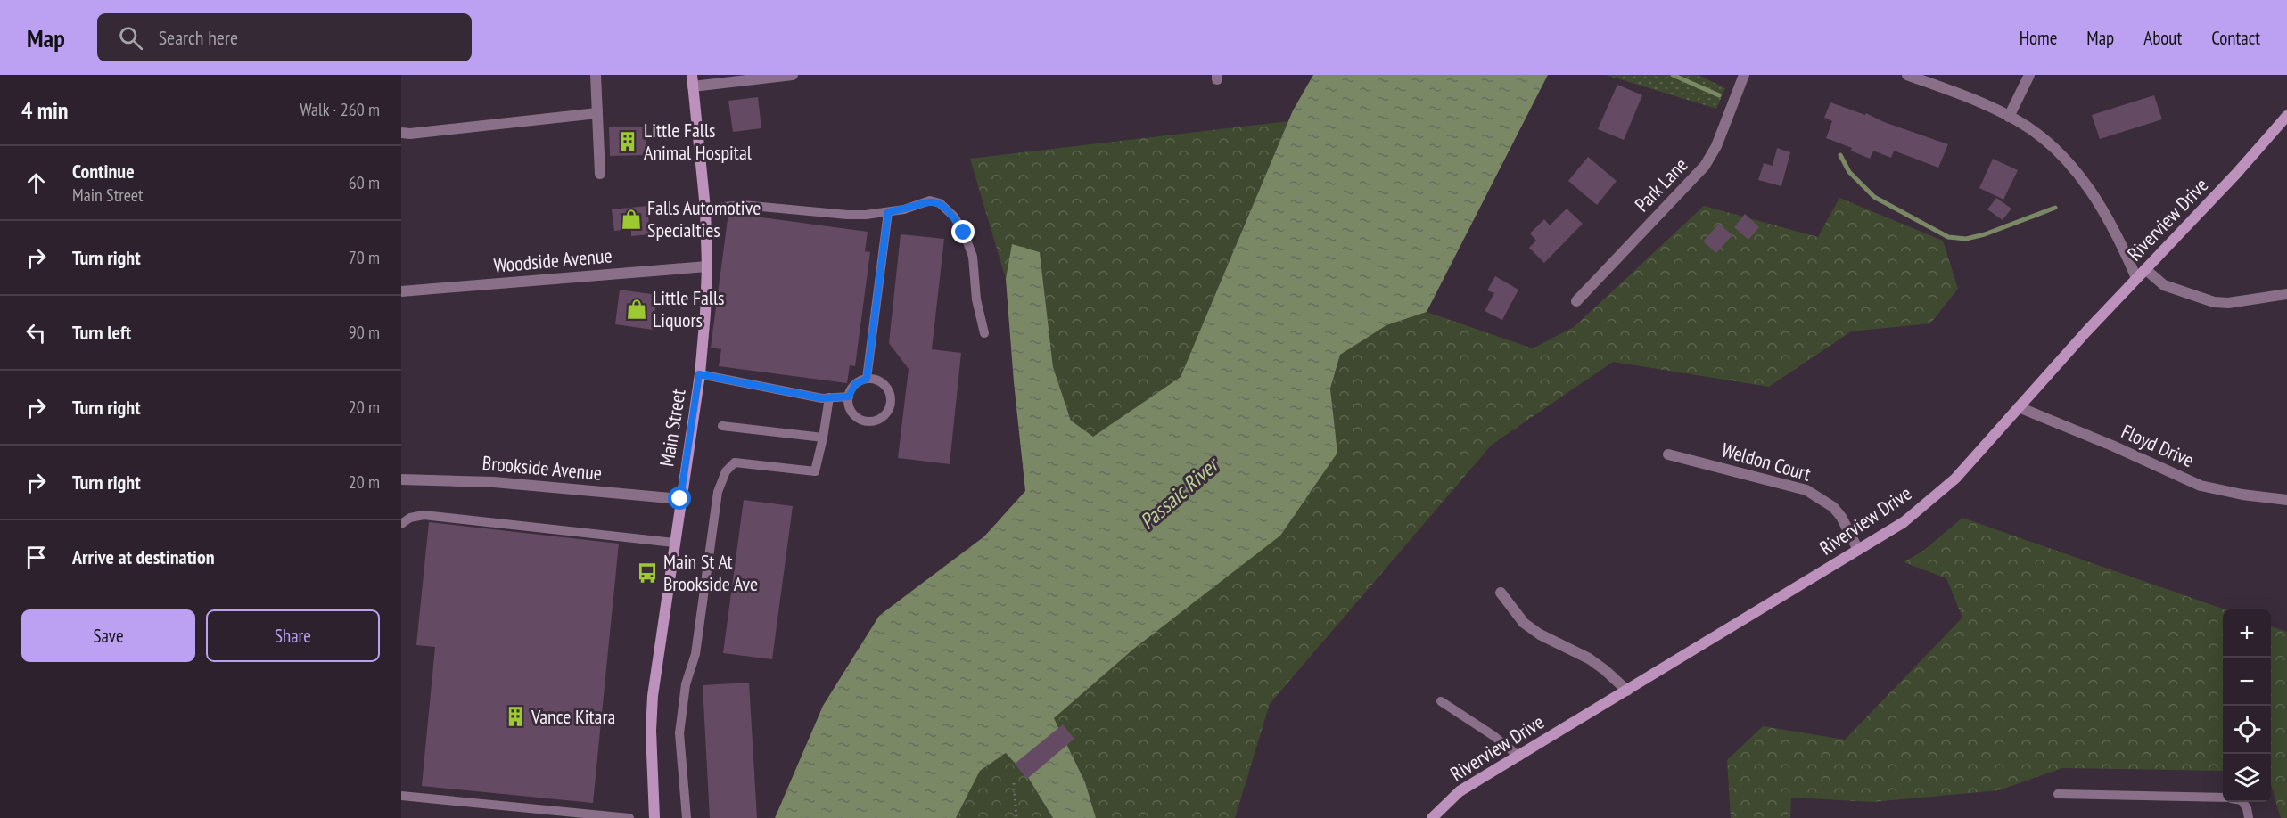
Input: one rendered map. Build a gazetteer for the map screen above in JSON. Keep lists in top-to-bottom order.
{
  "streets": {
    "main road": ["Riverview Drive", "Main Street"],
    "street": [
      "Park Lane",
      "Woodside Avenue",
      "Floyd Drive",
      "Weldon Court",
      "Brookside Avenue"
    ]
  },
  "crossings": [
    ["Riverview Drive", "Floyd Drive"],
    ["Riverview Drive", "Weldon Court"],
    ["Woodside Avenue", "Main Street"],
    ["Main Street", "Brookside Avenue"]
  ],
  "water": ["Passaic River"],
  "places": {
    "building": ["Little Falls Animal Hospital", "Vance Kitara"],
    "shop": ["Falls Automotive Specialties", "Little Falls Liquors"],
    "bus stop": ["Main St At Brookside Ave"]
  },
  "page": {
    "header": "Map",
    "search": "Search here",
    "nav": [
      "Home",
      "Map",
      "About",
      "Contact"
    ],
    "heading": ["4 min", "Walk · 260 m"],
    "list": [
      ["Continue", "Main Street", "60 m"],
      ["Turn right", "70 m"],
      ["Turn left", "90 m"],
      ["Turn right", "20 m"],
      ["Turn right", "20 m"],
      "Arrive at destination"
    ],
    "buttons": ["Save", "Share"],
    "map_buttons": ["+", "−"]
  }
}
